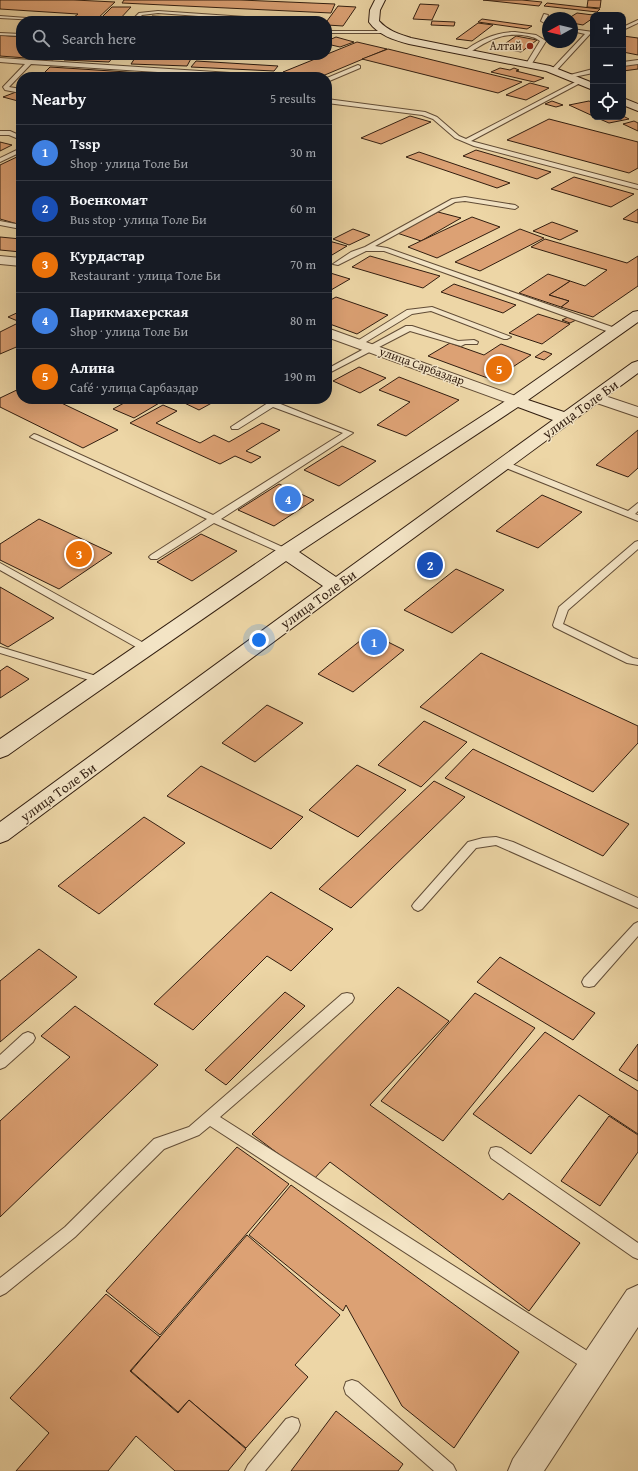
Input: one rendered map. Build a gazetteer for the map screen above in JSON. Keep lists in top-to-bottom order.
{
  "streets": {
    "main road": ["улица Толе Би"],
    "street": ["улица Сарбаздар"]
  },
  "places": ["Алтай"],
  "north": "left",
  "page": {
    "map_buttons": ["+", "−"],
    "search": "Search here",
    "heading": ["Nearby", "5 results"],
    "list": [
      {
        "mark": "1",
        "name": "Tssp",
        "note": "Shop · улица Толе Би",
        "value": "30 m"
      },
      {
        "mark": "2",
        "name": "Военкомат",
        "note": "Bus stop · улица Толе Би",
        "value": "60 m"
      },
      {
        "mark": "3",
        "name": "Курдастар",
        "note": "Restaurant · улица Толе Би",
        "value": "70 m"
      },
      {
        "mark": "4",
        "name": "Парикмахерская",
        "note": "Shop · улица Толе Би",
        "value": "80 m"
      },
      {
        "mark": "5",
        "name": "Алина",
        "note": "Café · улица Сарбаздар",
        "value": "190 m"
      }
    ],
    "pins": [
      "5",
      "4",
      "3",
      "2",
      "1"
    ]
  }
}
